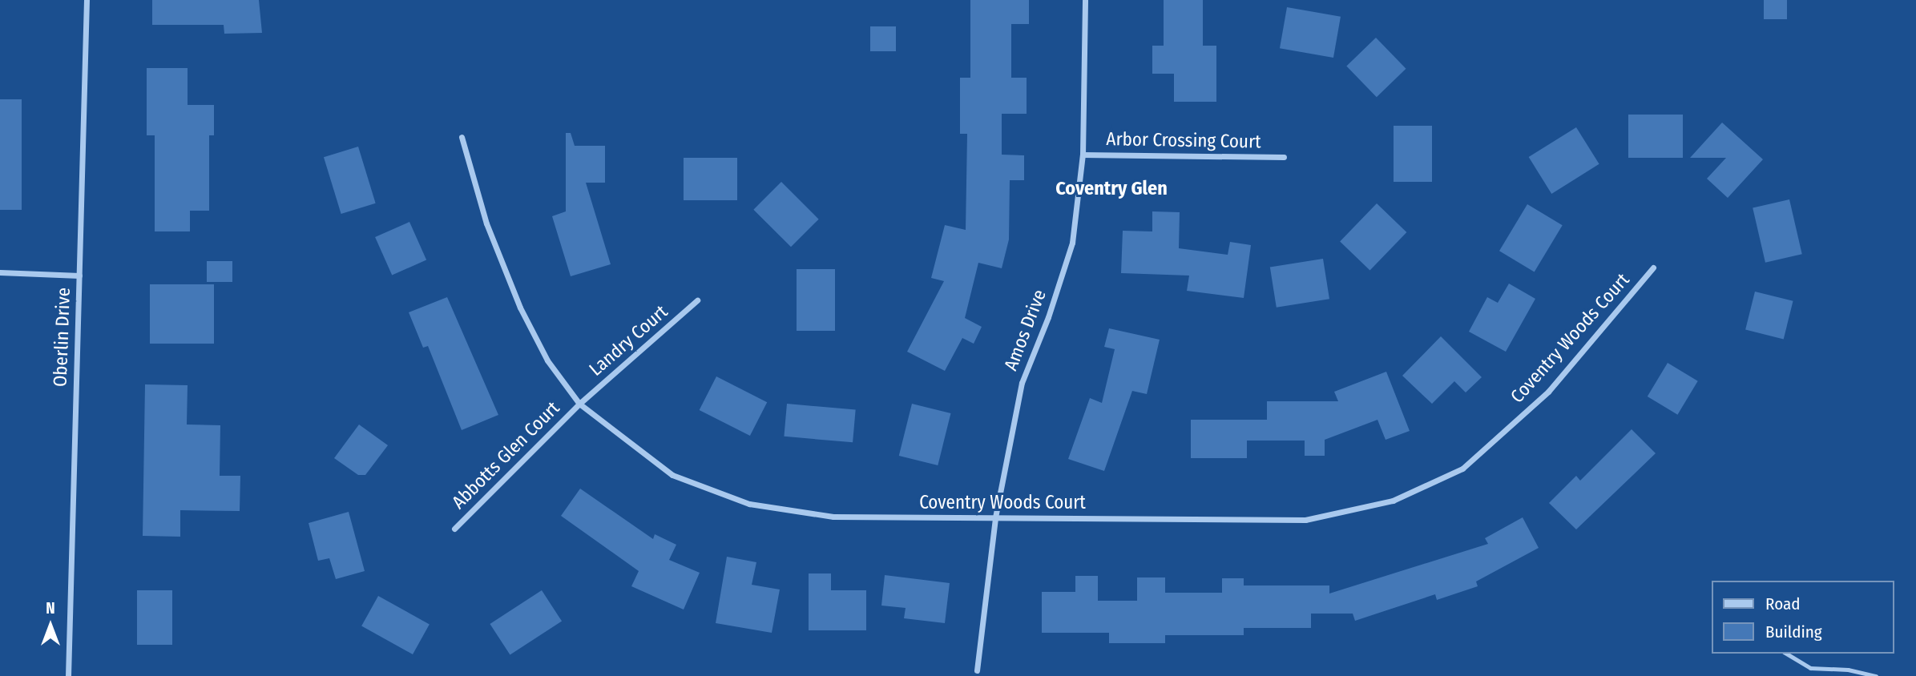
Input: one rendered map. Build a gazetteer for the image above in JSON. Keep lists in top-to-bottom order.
{
  "streets": {
    "street": [
      "Arbor Crossing Court",
      "Amos Drive",
      "Oberlin Drive",
      "Coventry Woods Court",
      "Landry Court",
      "Abbotts Glen Court"
    ]
  },
  "crossings": [
    ["Arbor Crossing Court", "Amos Drive"],
    ["Amos Drive", "Coventry Woods Court"],
    ["Coventry Woods Court", "Landry Court"],
    ["Coventry Woods Court", "Abbotts Glen Court"],
    ["Landry Court", "Abbotts Glen Court"]
  ],
  "districts": ["Coventry Glen"],
  "legend": ["Road", "Building"],
  "north": "top"
}
